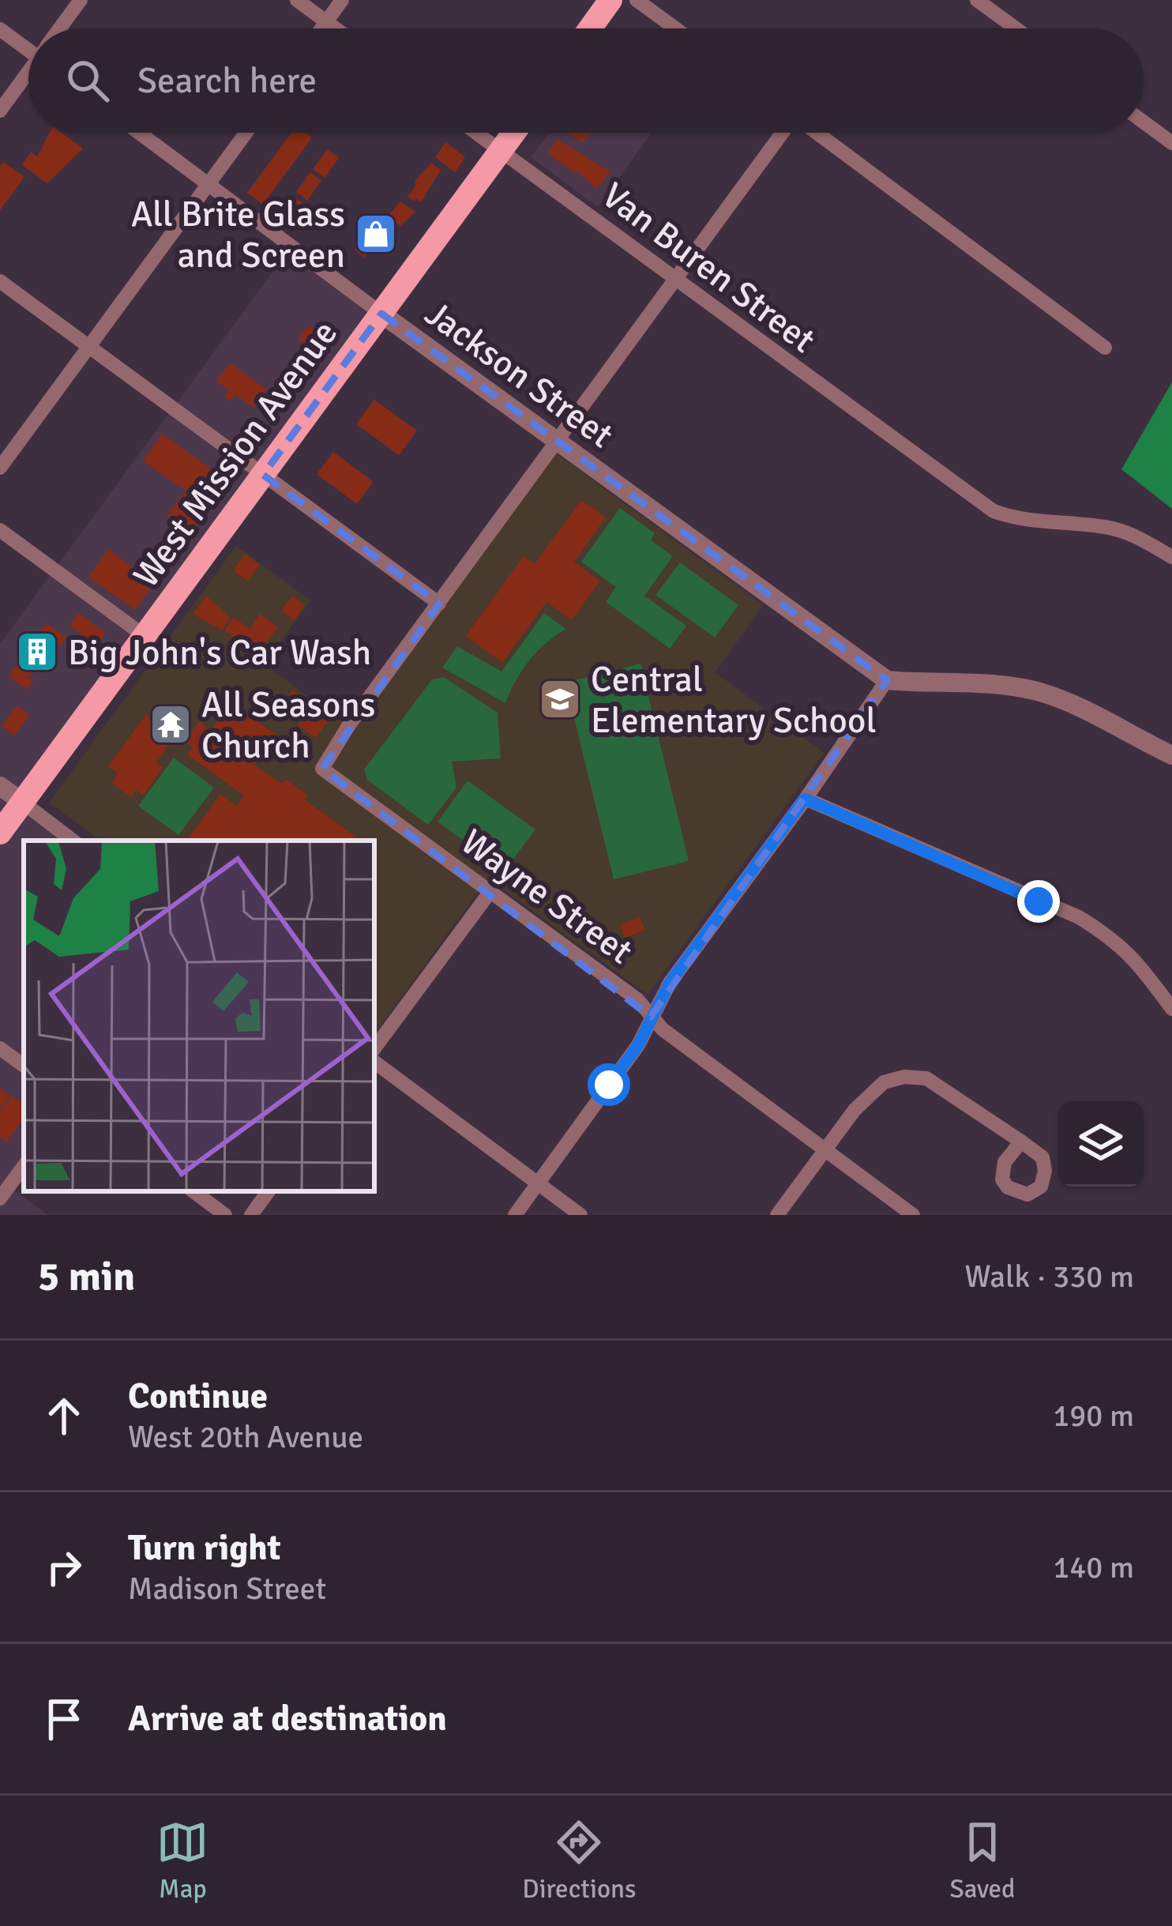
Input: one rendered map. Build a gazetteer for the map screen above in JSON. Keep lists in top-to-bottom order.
{
  "streets": {
    "main road": ["West Mission Avenue"],
    "street": ["Van Buren Street", "Jackson Street", "Wayne Street"]
  },
  "crossings": [
    ["Van Buren Street", "West Mission Avenue"],
    ["Jackson Street", "West Mission Avenue"]
  ],
  "places": {
    "shop": ["All Brite Glass and Screen"],
    "building": ["Big John's Car Wash"],
    "school or university": ["Central Elementary School"],
    "temple": ["All Seasons Church"]
  },
  "page": {
    "search": "Search here",
    "heading": ["5 min", "Walk · 330 m"],
    "list": [
      ["Continue", "West 20th Avenue", "190 m"],
      ["Turn right", "Madison Street", "140 m"],
      "Arrive at destination"
    ],
    "nav": ["Map", "Directions", "Saved"]
  }
}
